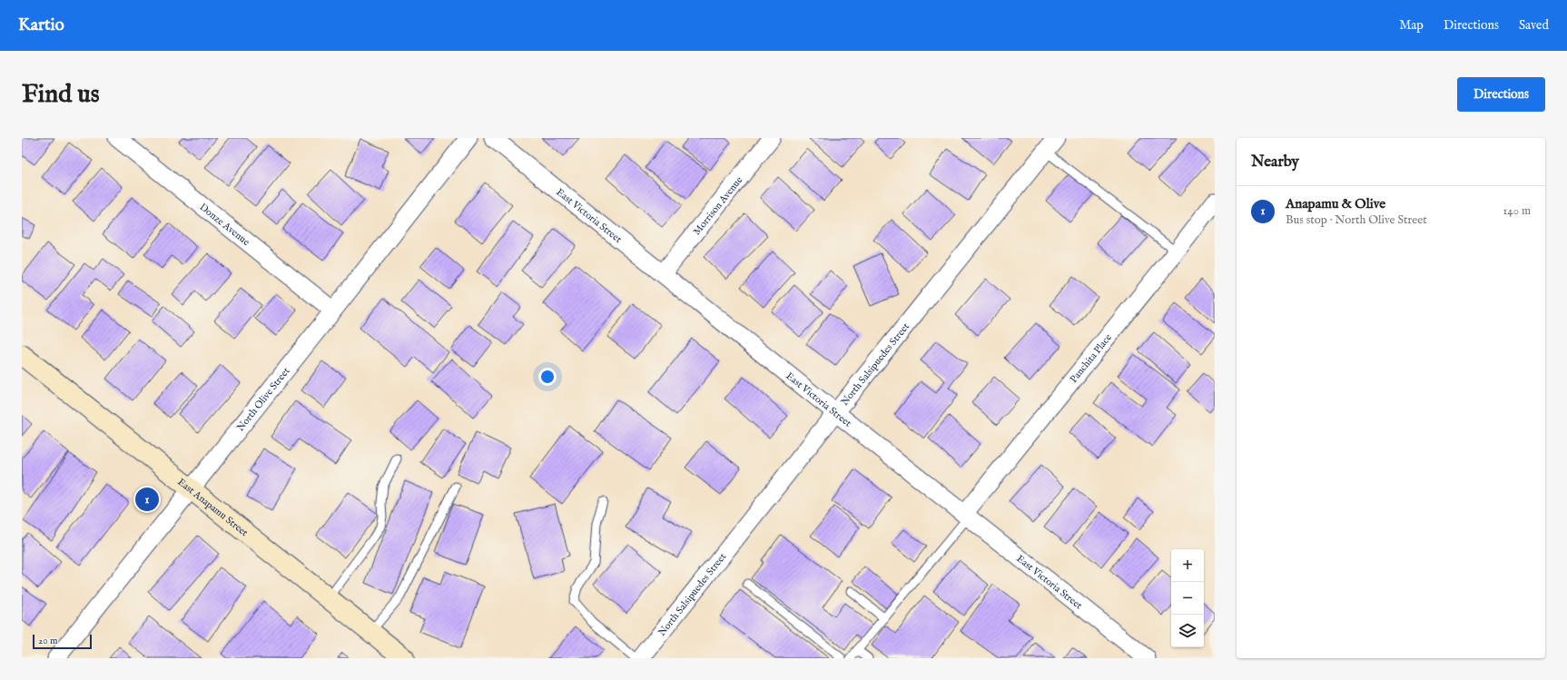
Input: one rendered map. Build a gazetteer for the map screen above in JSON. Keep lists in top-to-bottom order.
{
  "streets": {
    "main road": ["East Anapamu Street"],
    "street": [
      "Morrison Avenue",
      "East Victoria Street",
      "Donze Avenue",
      "Panchita Place",
      "North Salsipuedes Street",
      "North Olive Street"
    ]
  },
  "crossings": [
    ["Morrison Avenue", "East Victoria Street"],
    ["East Victoria Street", "Panchita Place"],
    ["East Victoria Street", "North Salsipuedes Street"],
    ["Donze Avenue", "North Olive Street"],
    ["North Olive Street", "East Anapamu Street"]
  ],
  "scale_bar": "20 m",
  "page": {
    "header": "Kartio",
    "nav": ["Map", "Directions", "Saved"],
    "buttons": "Directions",
    "title": "Find us",
    "heading": "Nearby",
    "list": [
      {
        "mark": "1",
        "name": "Anapamu & Olive",
        "note": "Bus stop · North Olive Street",
        "value": "140 m"
      }
    ],
    "pins": "1",
    "map_buttons": ["+", "−"],
    "scale": "20 m"
  }
}
